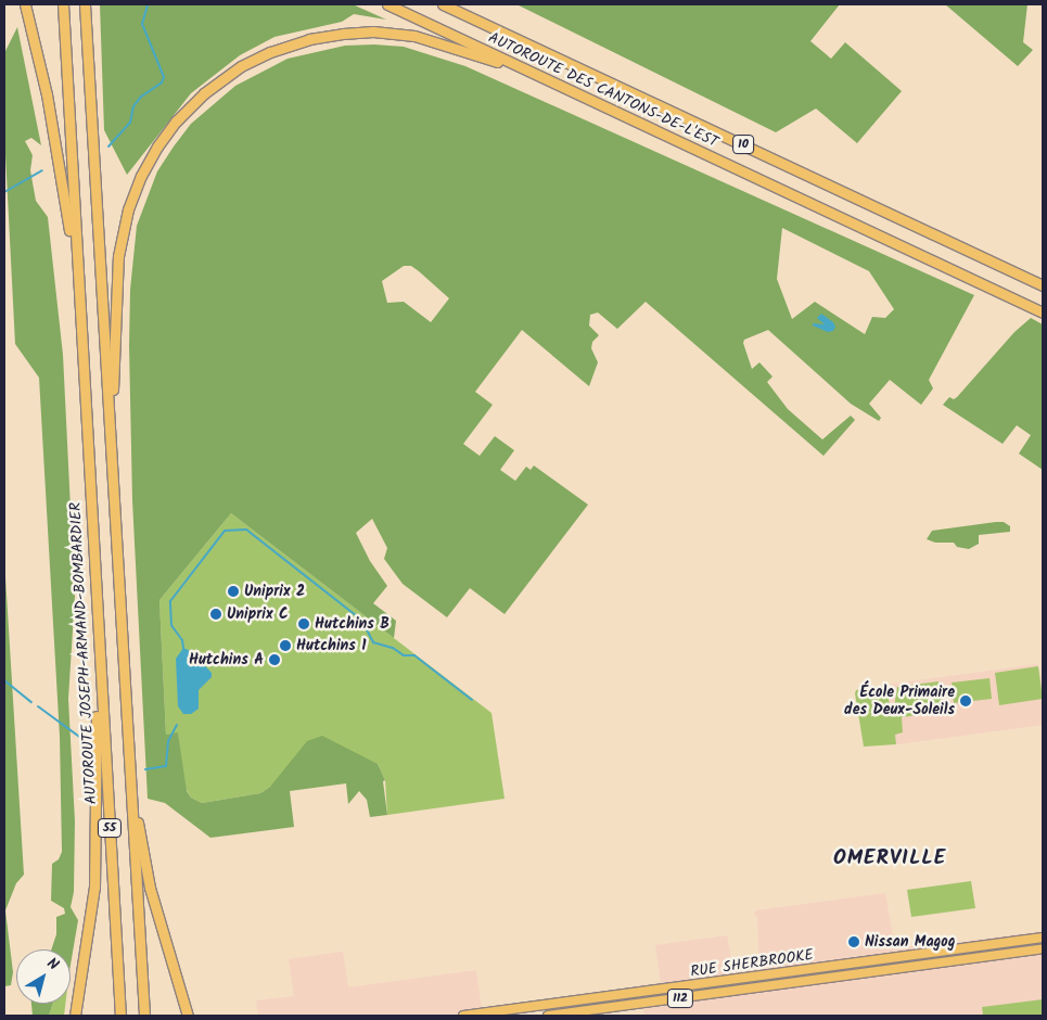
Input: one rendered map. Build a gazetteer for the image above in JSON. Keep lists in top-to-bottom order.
{
  "streets": {
    "highway": [
      "AUTOROUTE DES CANTONS-DE-L'EST",
      "10",
      "AUTOROUTE JOSEPH-ARMAND-BOMBARDIER",
      "55"
    ],
    "main road": ["RUE SHERBROOKE", "112"]
  },
  "districts": ["OMERVILLE"],
  "places": [
    "Uniprix 2",
    "Uniprix C",
    "Hutchins B",
    "Hutchins 1",
    "Hutchins A",
    "École Primaire des Deux-Soleils",
    "Nissan Magog"
  ],
  "north": "top right"
}
